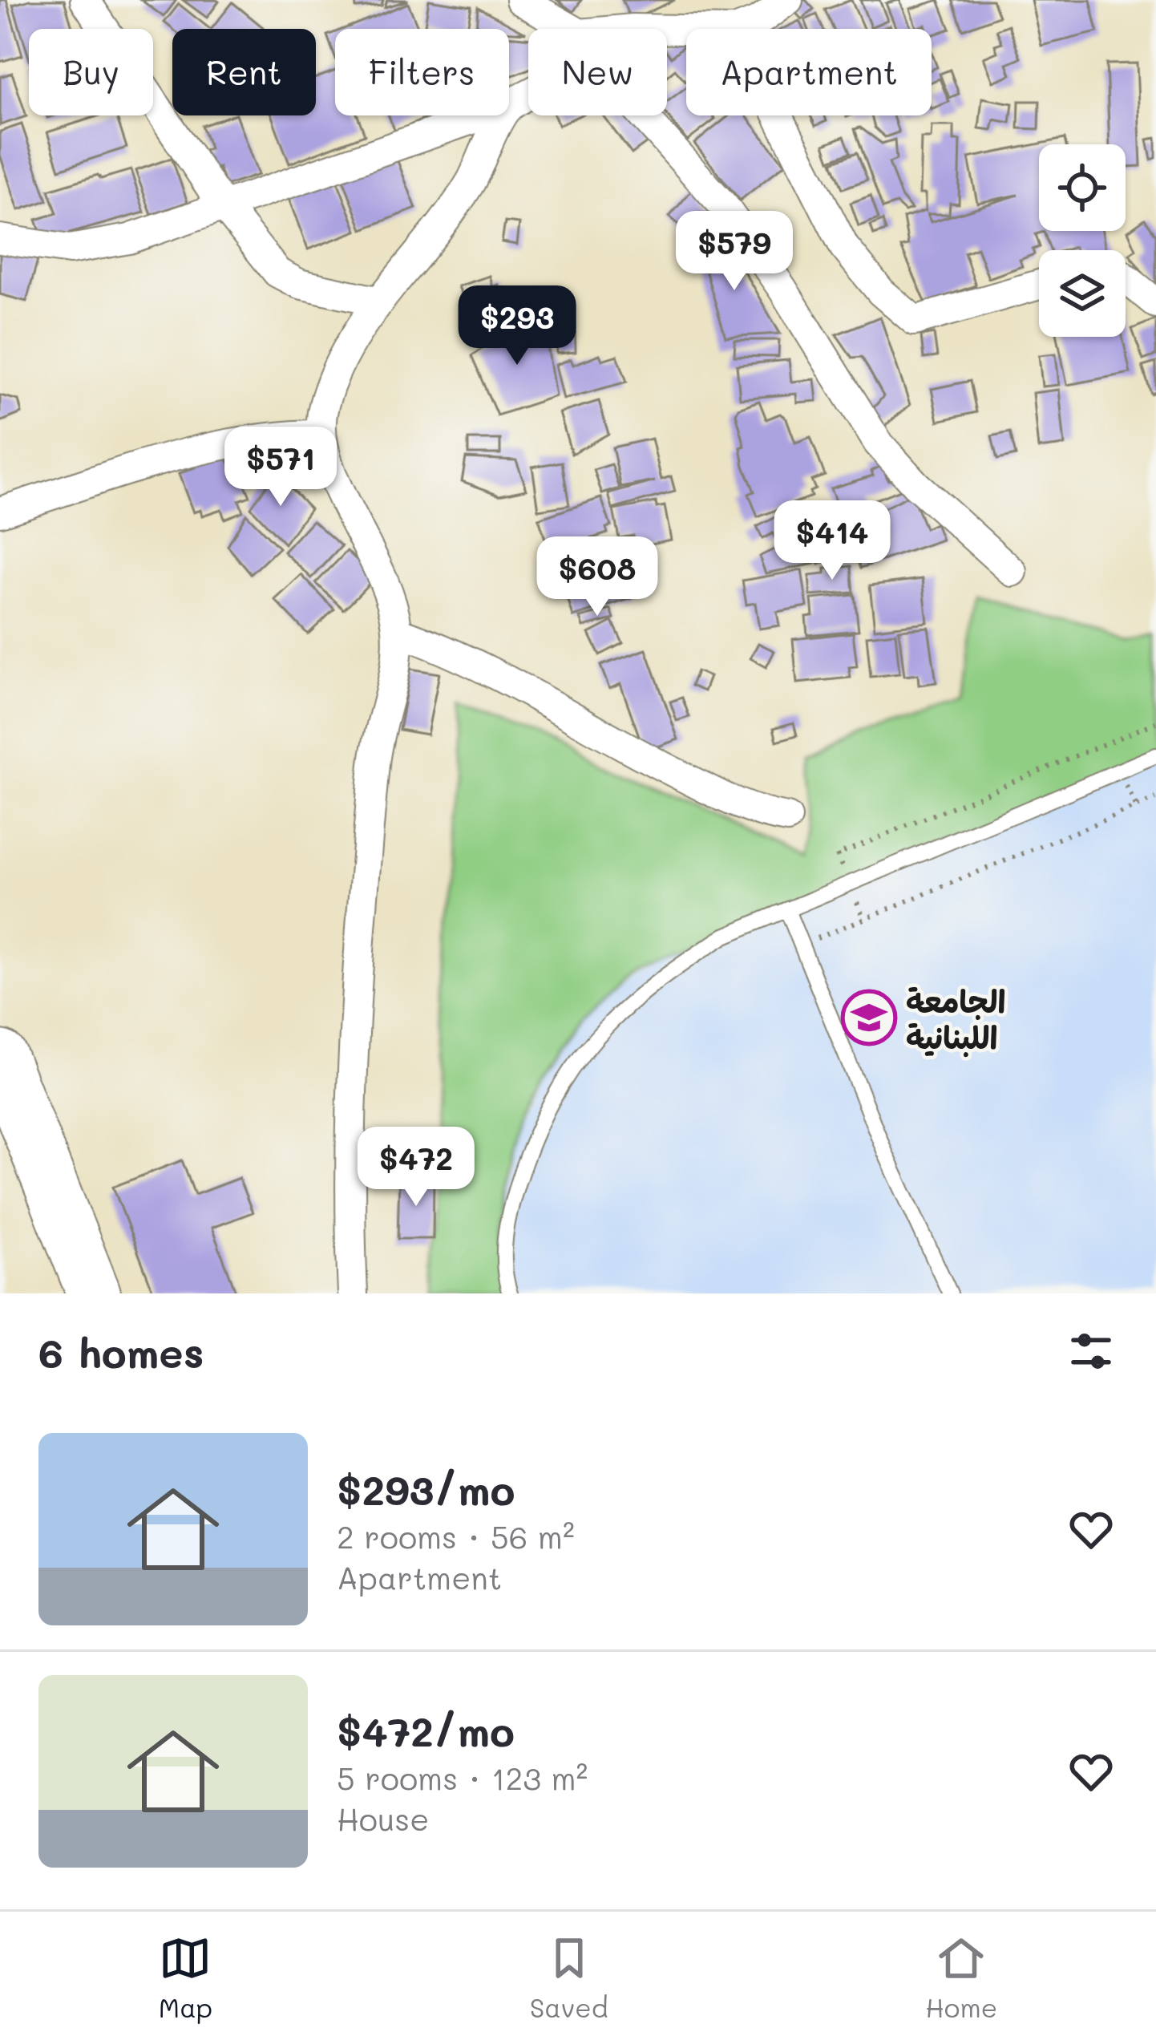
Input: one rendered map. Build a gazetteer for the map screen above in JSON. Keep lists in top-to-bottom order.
{
  "places": {
    "school or university": ["الجامعة اللبنانية"]
  },
  "page": {
    "chip": [
      "Buy",
      "Rent",
      "Filters",
      "New",
      "Apartment"
    ],
    "price": [
      "$579",
      "$293",
      "$571",
      "$414",
      "$608",
      "$472"
    ],
    "heading": "6 homes",
    "list": [
      {
        "name": "$293/mo",
        "note": "2 rooms · 56 m² · Apartment"
      },
      {
        "name": "$472/mo",
        "note": "5 rooms · 123 m² · House"
      }
    ],
    "tabs": ["Map", "Saved", "Home"]
  }
}
